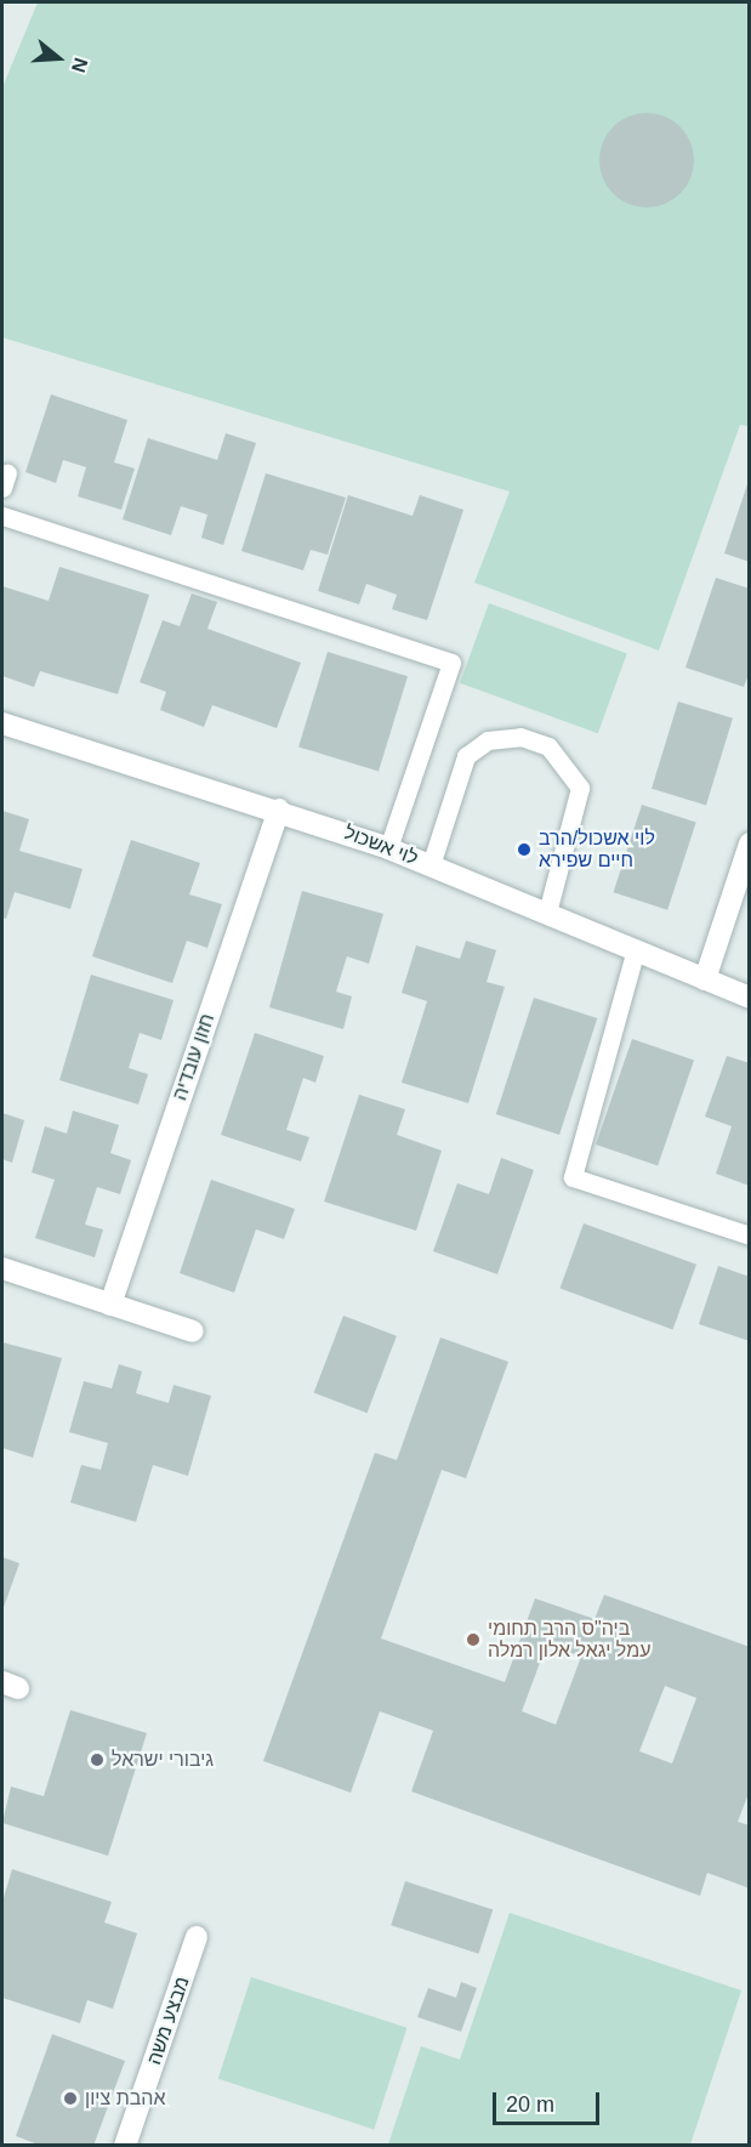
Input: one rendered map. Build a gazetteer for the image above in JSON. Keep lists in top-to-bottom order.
{
  "streets": {
    "street": ["לוי אשכול", "חזון עובדיה", "מבצע משה"]
  },
  "crossings": [
    ["לוי אשכול", "חזון עובדיה"]
  ],
  "places": [
    "לוי אשכול/הרב חיים שפירא",
    "ביה\"ס הרב תחומי עמל יגאל אלון רמלה",
    "גיבורי ישראל",
    "אהבת ציון"
  ],
  "scale_bar": "20 m",
  "north": "right"
}
